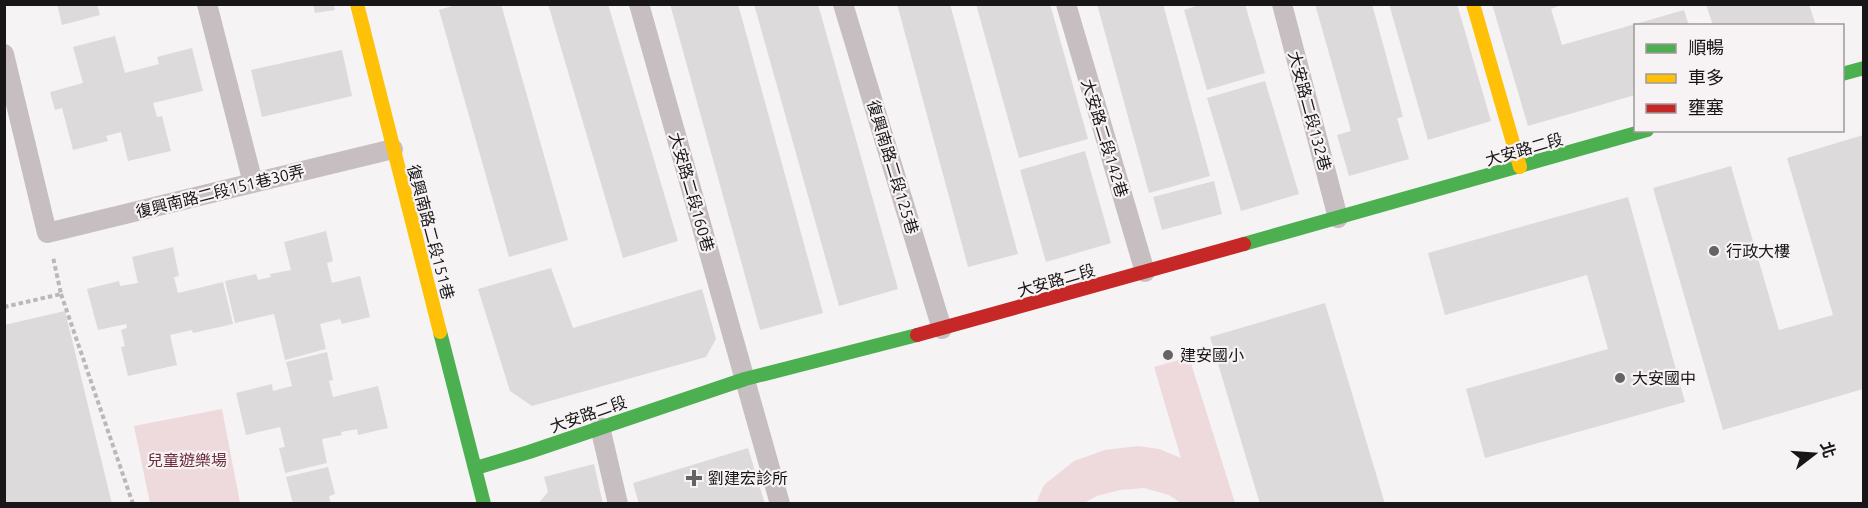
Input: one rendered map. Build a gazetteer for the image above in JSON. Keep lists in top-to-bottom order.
{
  "streets": {
    "street": ["大安路二段", "復興南路二段151巷"],
    "lane": [
      "大安路二段132巷",
      "大安路二段142巷",
      "復興南路二段125巷",
      "復興南路二段151巷30弄",
      "大安路二段160巷"
    ]
  },
  "crossings": [
    ["大安路二段132巷", "大安路二段"],
    ["大安路二段142巷", "大安路二段"],
    ["大安路二段", "復興南路二段125巷"],
    ["大安路二段", "大安路二段160巷"],
    ["大安路二段", "復興南路二段151巷"],
    ["復興南路二段151巷30弄", "復興南路二段151巷"]
  ],
  "parks": ["兒童遊樂場"],
  "places": {
    "other": ["行政大樓", "建安國小", "大安國中"],
    "health": ["劉建宏診所"]
  },
  "legend": ["順暢", "車多", "壅塞"],
  "north": "right"
}
